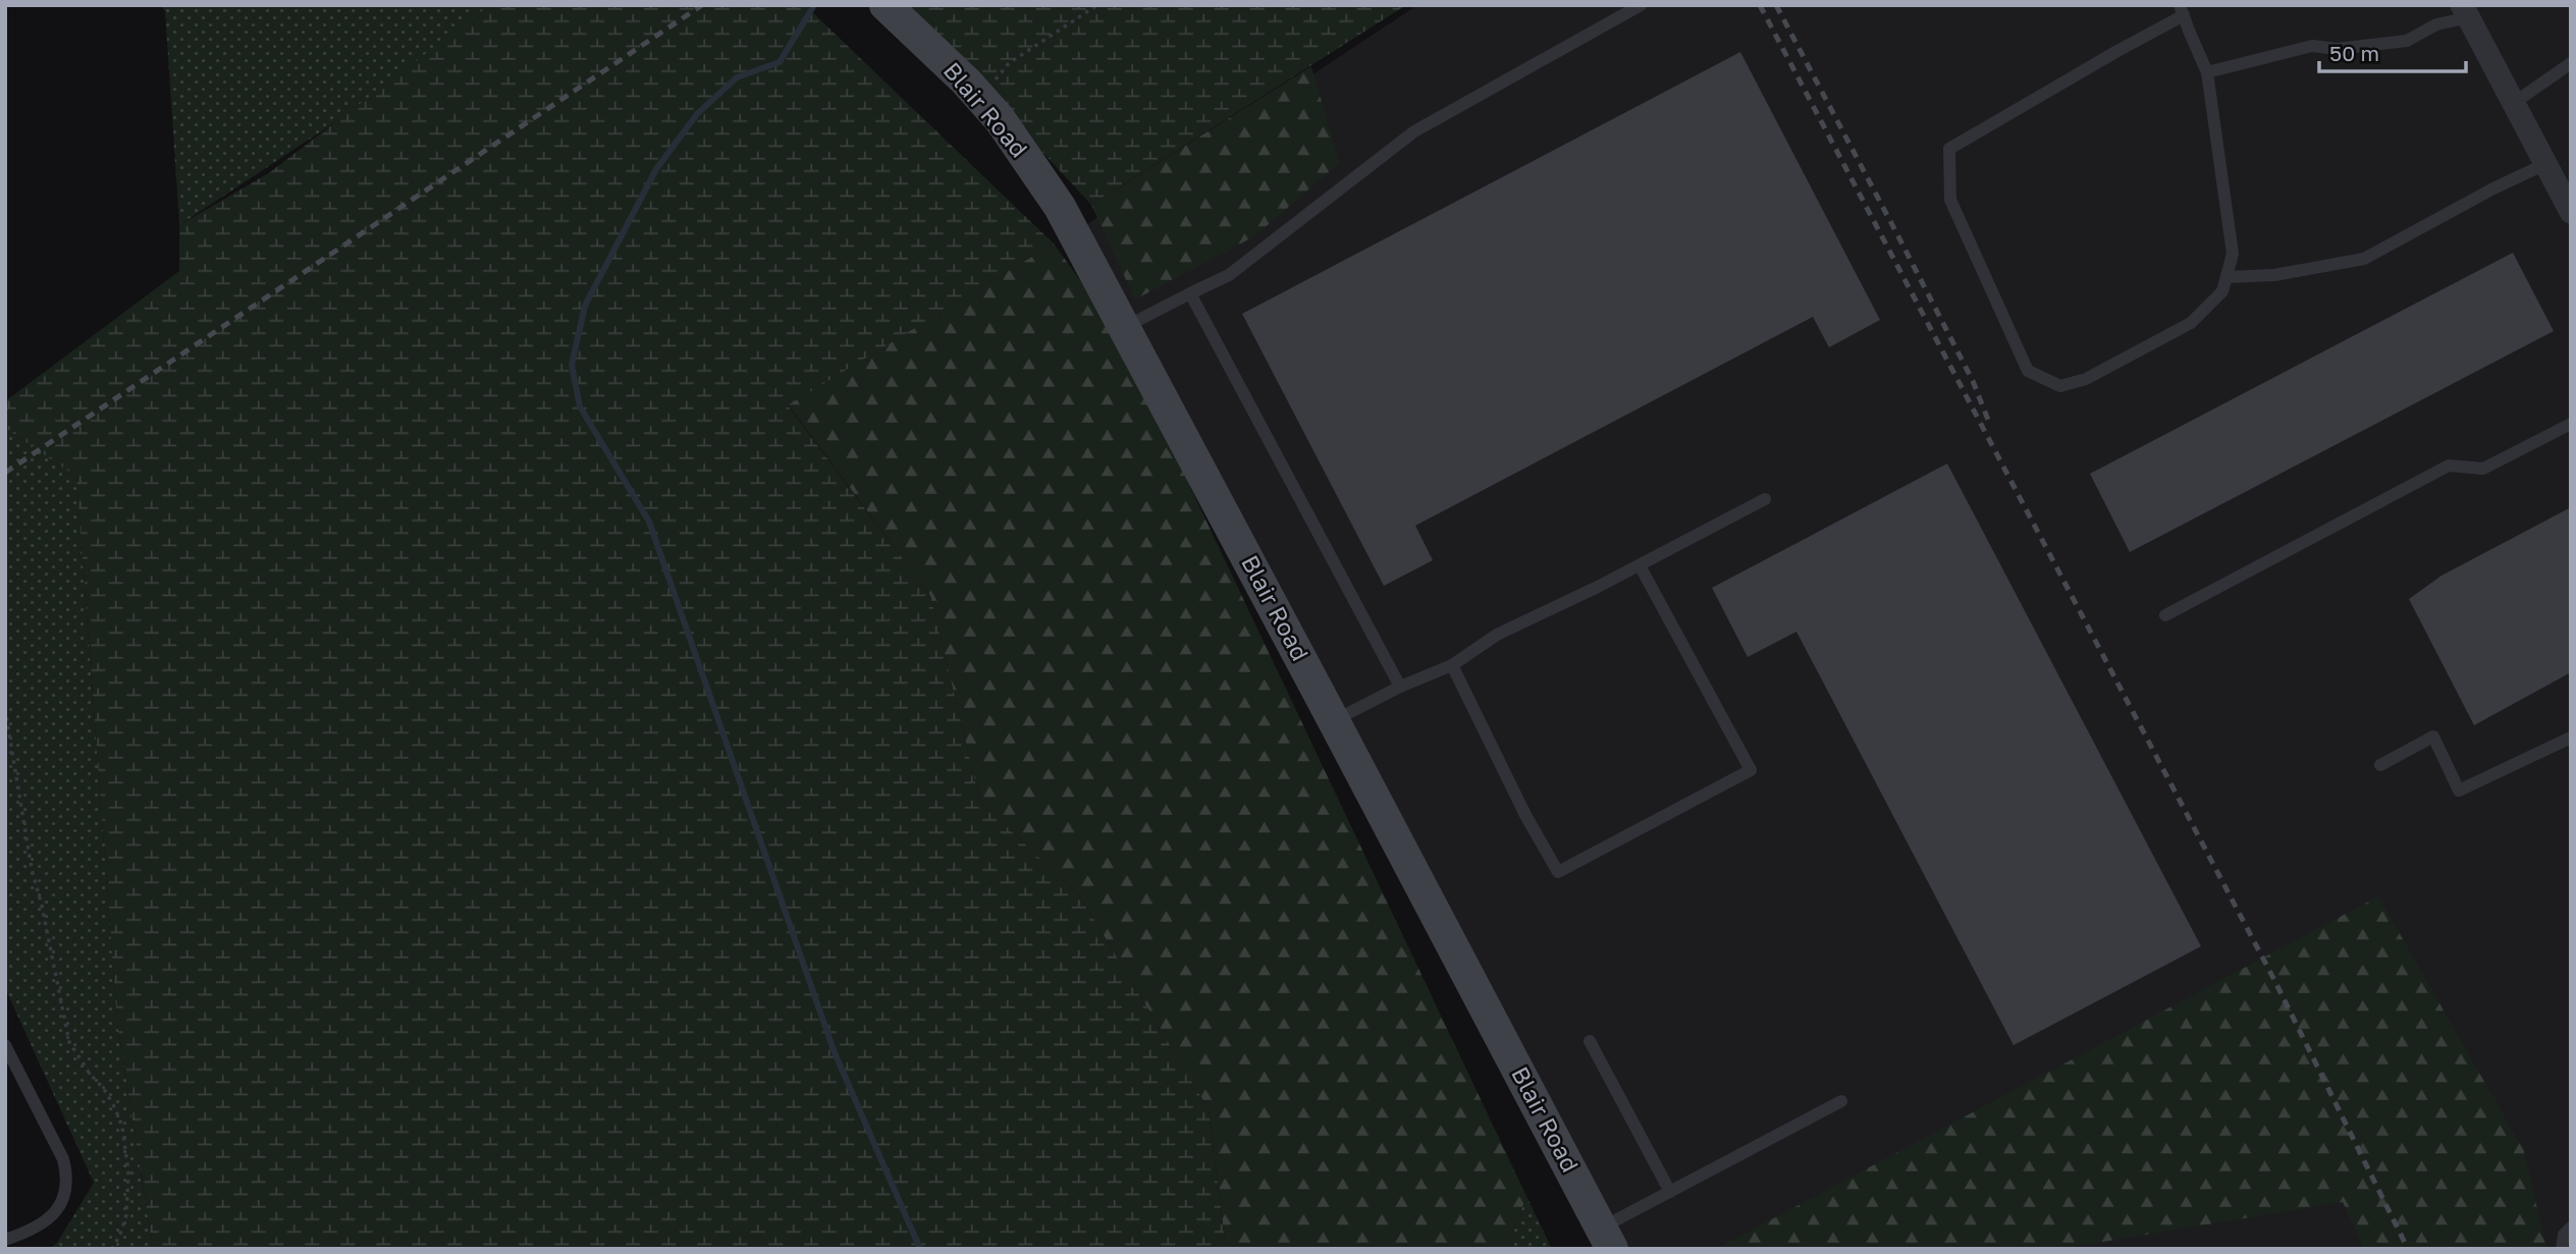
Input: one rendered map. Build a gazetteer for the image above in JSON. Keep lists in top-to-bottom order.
{
  "streets": {
    "street": ["Blair Road"]
  },
  "scale_bar": "50 m"
}
